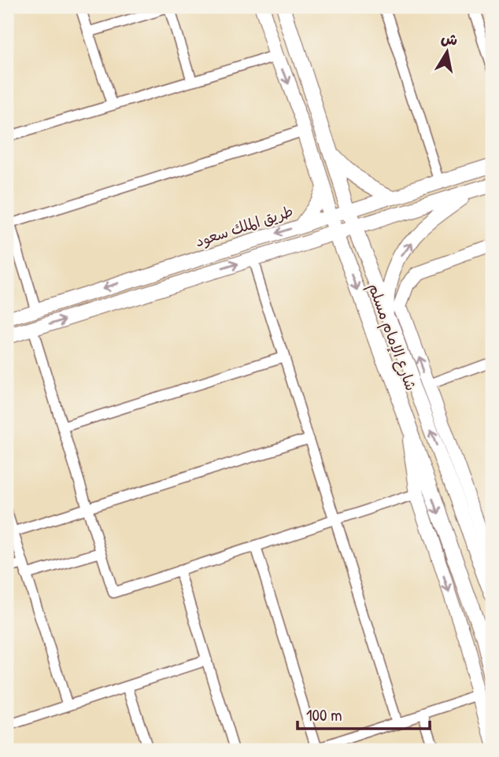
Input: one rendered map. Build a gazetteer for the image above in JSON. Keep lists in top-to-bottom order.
{
  "streets": {
    "main road": ["طريق الملك سعود", "شارع الإمام مسلم"]
  },
  "crossings": [
    ["طريق الملك سعود", "شارع الإمام مسلم"]
  ],
  "scale_bar": "100 m",
  "north": "top"
}
